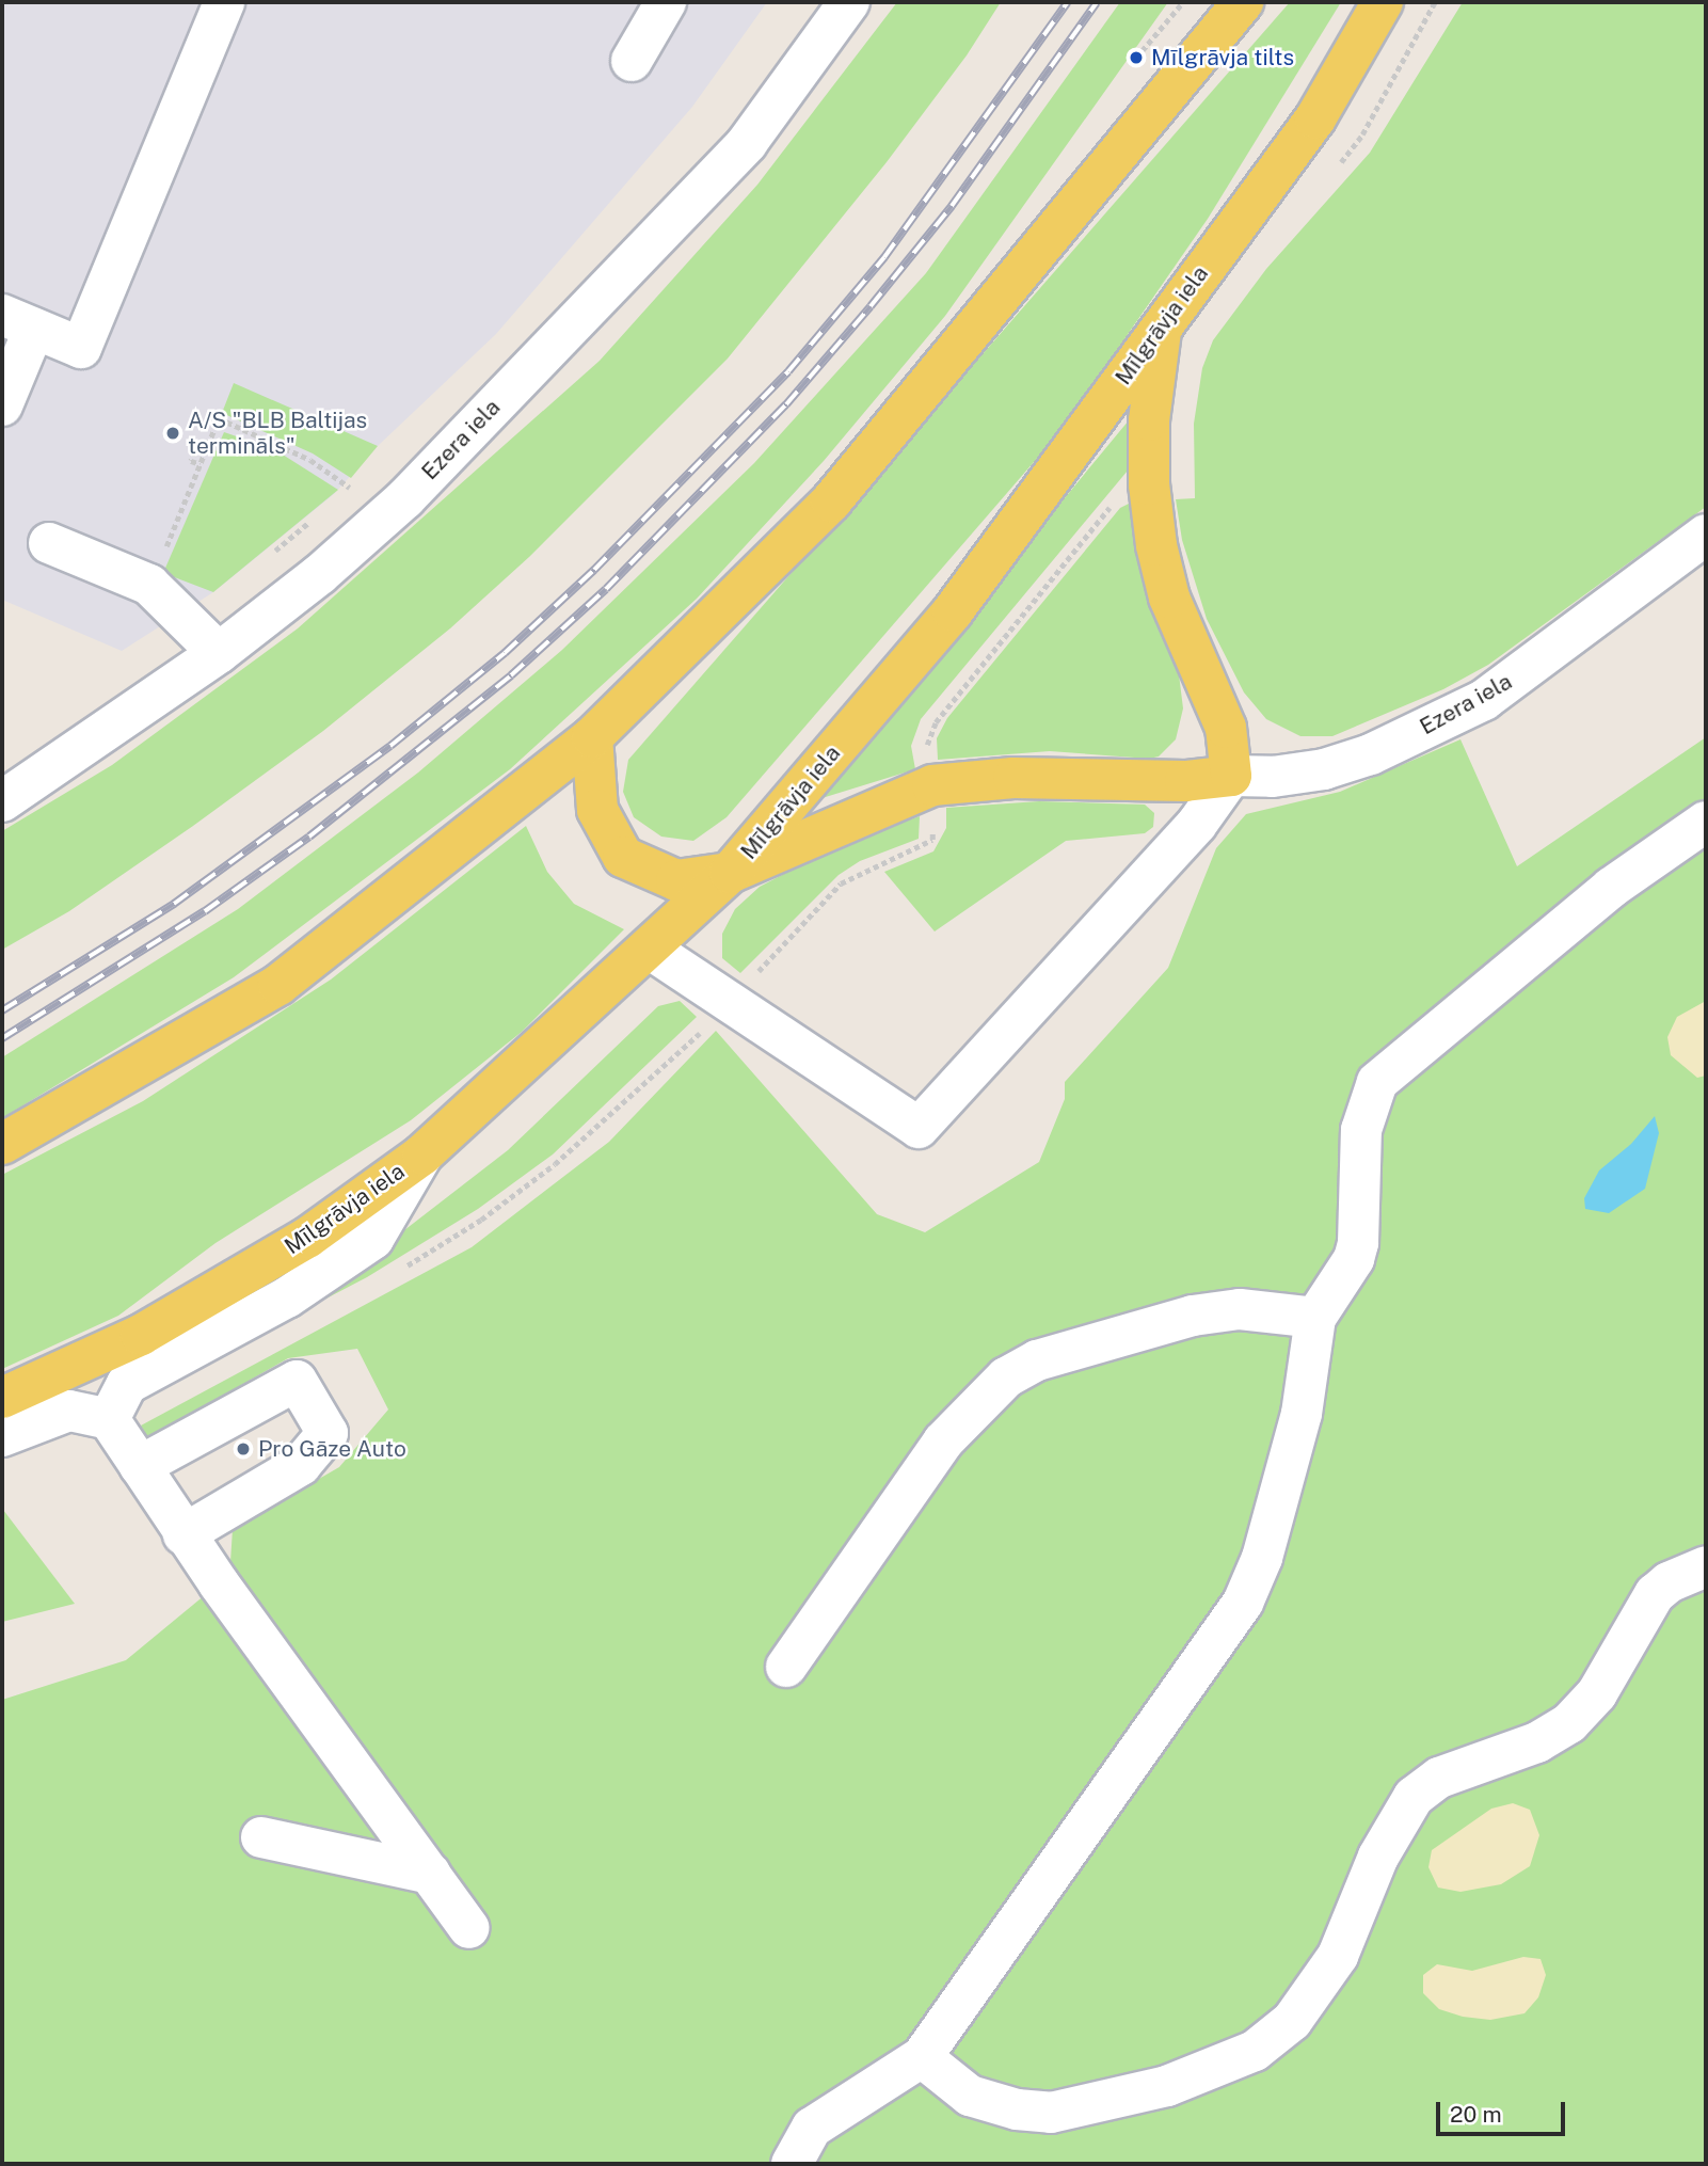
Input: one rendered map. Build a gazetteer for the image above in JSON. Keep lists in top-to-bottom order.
{
  "streets": {
    "main road": ["Mīlgrāvja iela"],
    "street": ["Ezera iela"]
  },
  "places": ["Mīlgrāvja tilts", "A/S \"BLB Baltijas termināls\"", "Pro Gāze Auto"],
  "scale_bar": "20 m"
}
